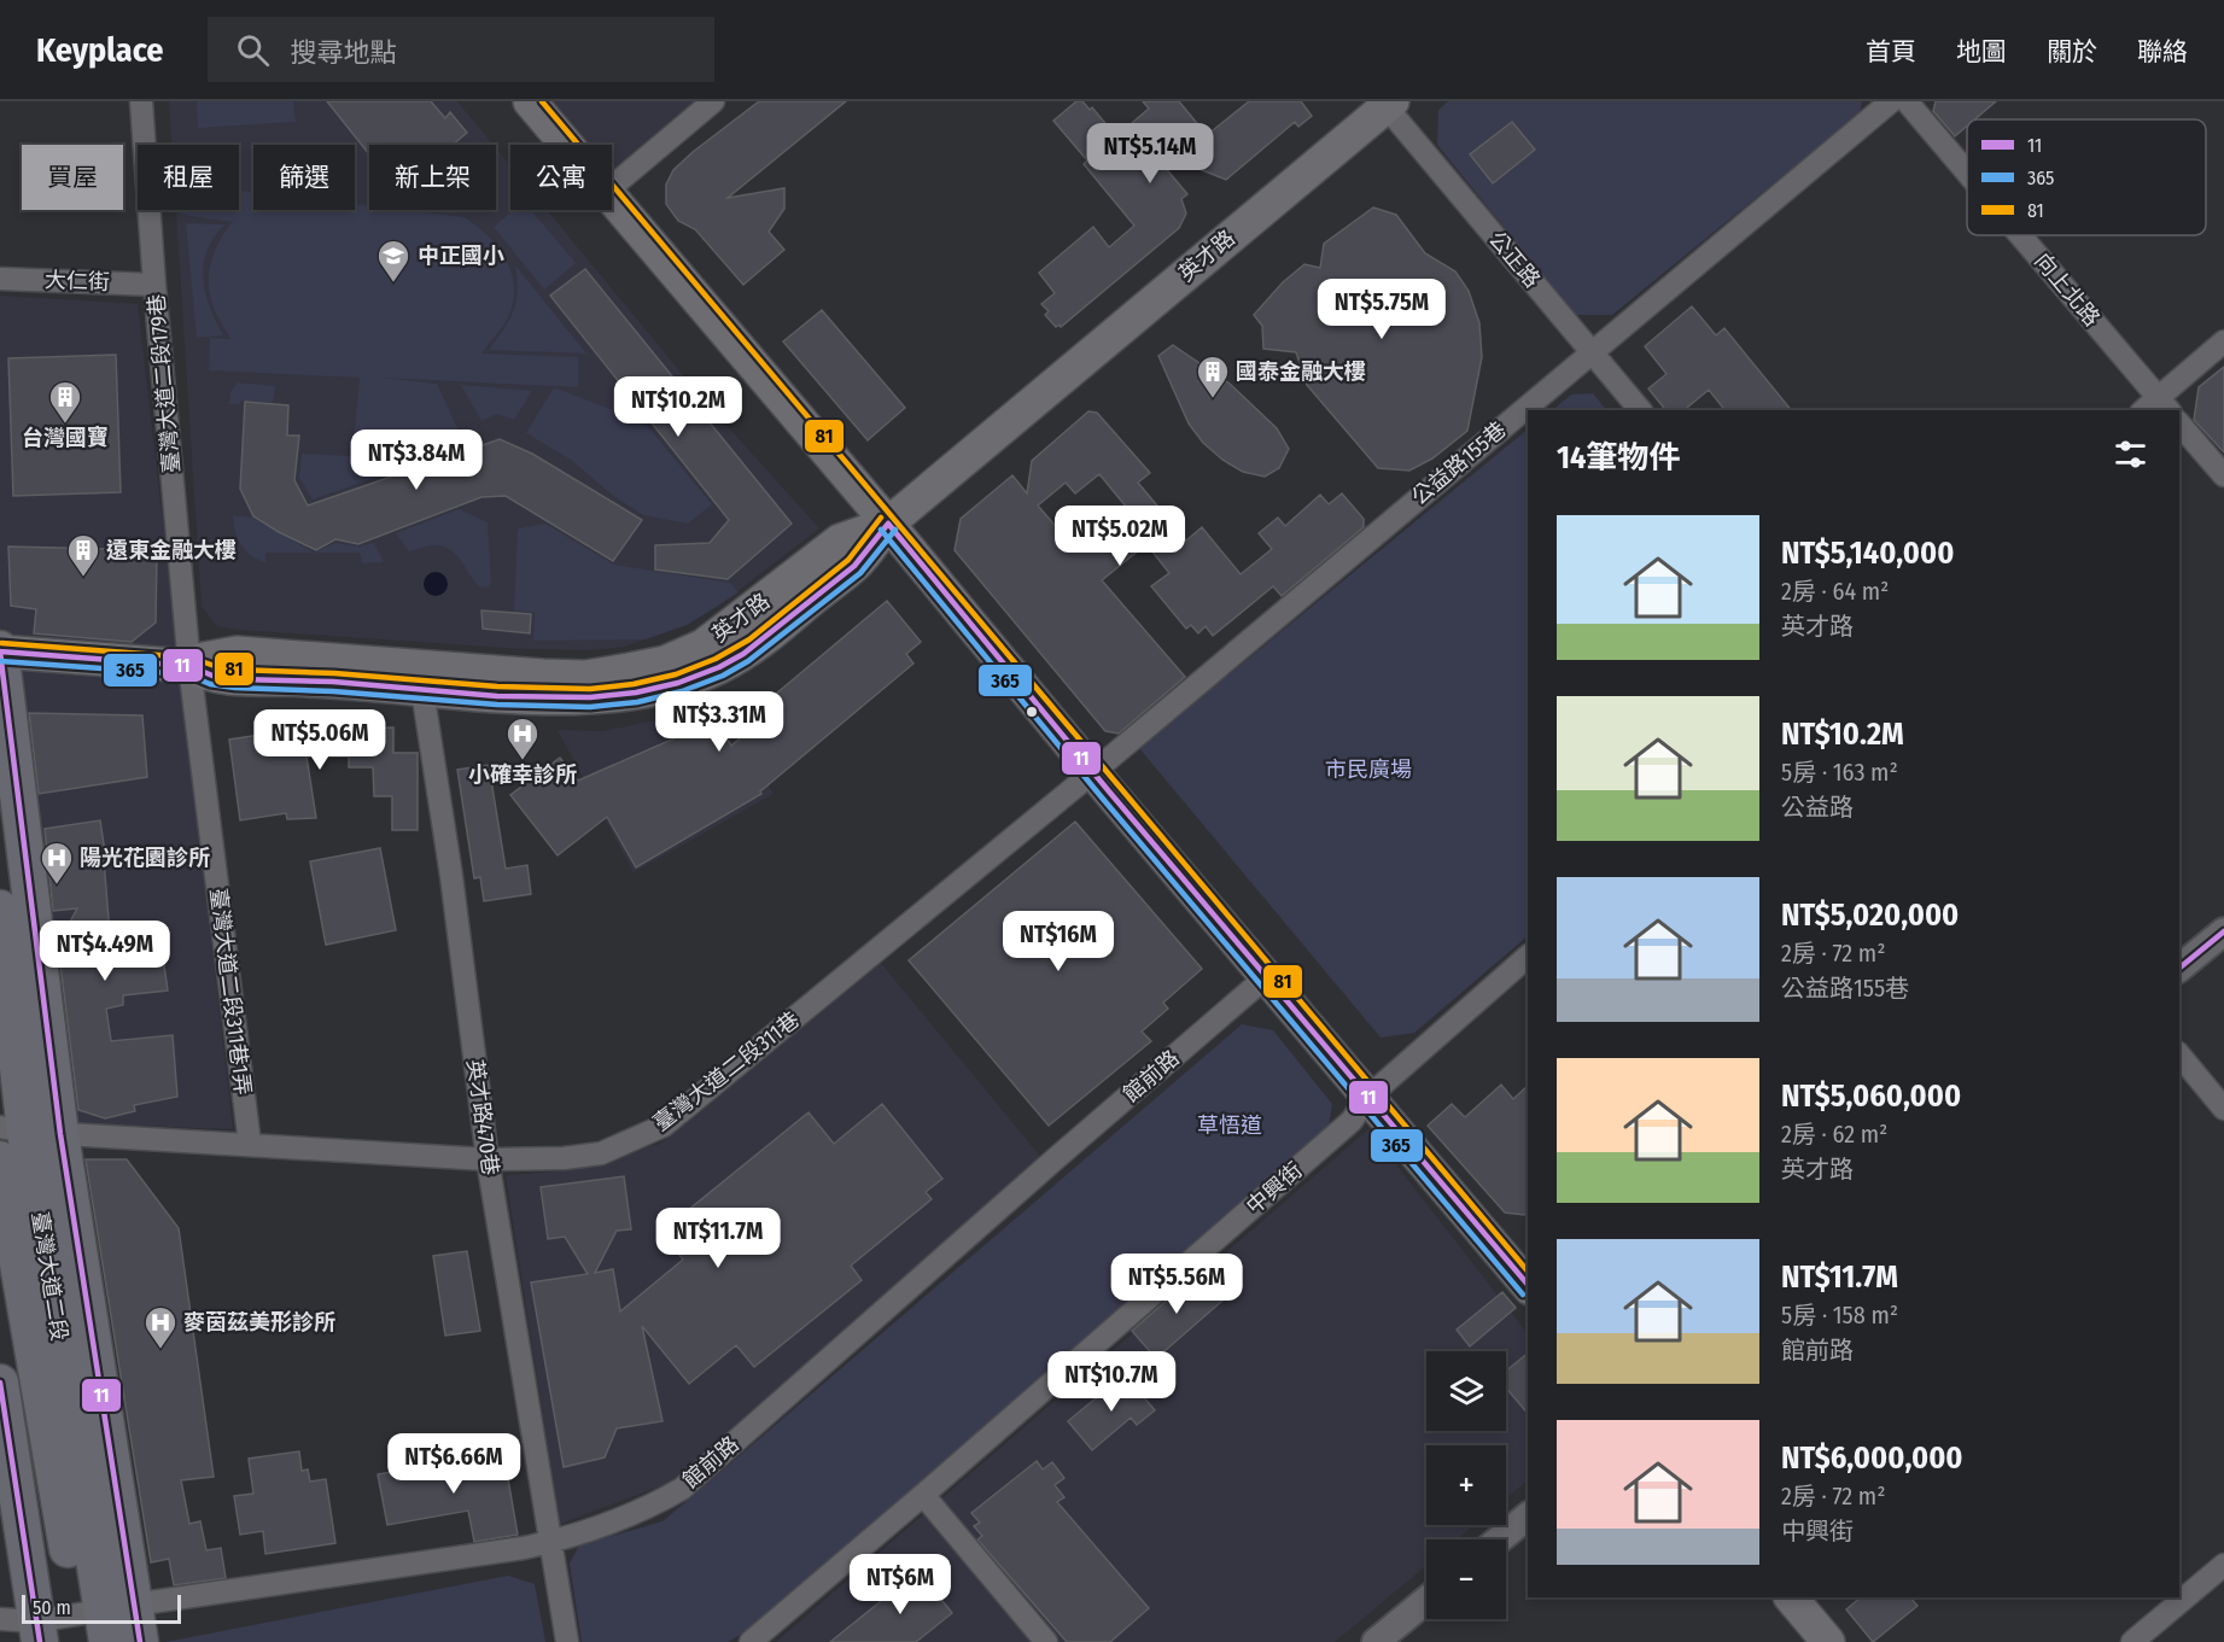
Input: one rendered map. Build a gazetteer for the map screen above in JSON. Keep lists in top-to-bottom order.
{
  "streets": {
    "main road": ["英才路", "臺灣大道二段"],
    "street": [
      "公正路",
      "大仁街",
      "向上北路",
      "臺灣大道二段179巷",
      "公益路155巷",
      "臺灣大道二段311巷1弄",
      "臺灣大道二段311巷",
      "館前路",
      "英才路470巷",
      "中興街"
    ]
  },
  "crossings": [
    ["英才路", "公正路"],
    ["英才路", "臺灣大道二段179巷"],
    ["英才路", "臺灣大道二段311巷1弄"],
    ["英才路", "英才路470巷"],
    ["英才路", "臺灣大道二段"],
    ["公正路", "公益路155巷"],
    ["大仁街", "臺灣大道二段179巷"],
    ["臺灣大道二段179巷", "臺灣大道二段311巷1弄"],
    ["公益路155巷", "臺灣大道二段311巷"],
    ["臺灣大道二段311巷1弄", "臺灣大道二段311巷"],
    ["臺灣大道二段311巷", "英才路470巷"],
    ["臺灣大道二段311巷", "臺灣大道二段"],
    ["館前路", "英才路470巷"],
    ["館前路", "臺灣大道二段"]
  ],
  "parks": ["市民廣場", "草悟道"],
  "places": {
    "school or university": ["中正國小"],
    "building": ["國泰金融大樓", "台灣國寶", "遠東金融大樓"],
    "hospital": ["小確幸診所", "陽光花園診所", "麥茵茲美形診所"]
  },
  "lines": ["transit line 81", "transit line 11", "transit line 365"],
  "legend": ["11", "365", "81"],
  "scale_bar": "50 m",
  "page": {
    "header": "Keyplace",
    "search": "搜尋地點",
    "nav": [
      "首頁",
      "地圖",
      "關於",
      "聯絡"
    ],
    "price": [
      "NT$5.14M",
      "NT$5.75M",
      "NT$10.2M",
      "NT$3.84M",
      "NT$5.02M",
      "NT$3.31M",
      "NT$5.06M",
      "NT$16M",
      "NT$4.49M",
      "NT$11.7M",
      "NT$5.56M",
      "NT$10.7M",
      "NT$6.66M",
      "NT$6M"
    ],
    "chip": [
      "買屋",
      "租屋",
      "篩選",
      "新上架",
      "公寓"
    ],
    "heading": "14筆物件",
    "list": [
      {
        "name": "NT$5,140,000",
        "note": "2房 · 64 m² · 英才路"
      },
      {
        "name": "NT$10.2M",
        "note": "5房 · 163 m² · 公益路"
      },
      {
        "name": "NT$5,020,000",
        "note": "2房 · 72 m² · 公益路155巷"
      },
      {
        "name": "NT$5,060,000",
        "note": "2房 · 62 m² · 英才路"
      },
      {
        "name": "NT$11.7M",
        "note": "5房 · 158 m² · 館前路"
      },
      {
        "name": "NT$6,000,000",
        "note": "2房 · 72 m² · 中興街"
      }
    ],
    "map_buttons": ["+", "−"],
    "scale": "50 m"
  }
}
